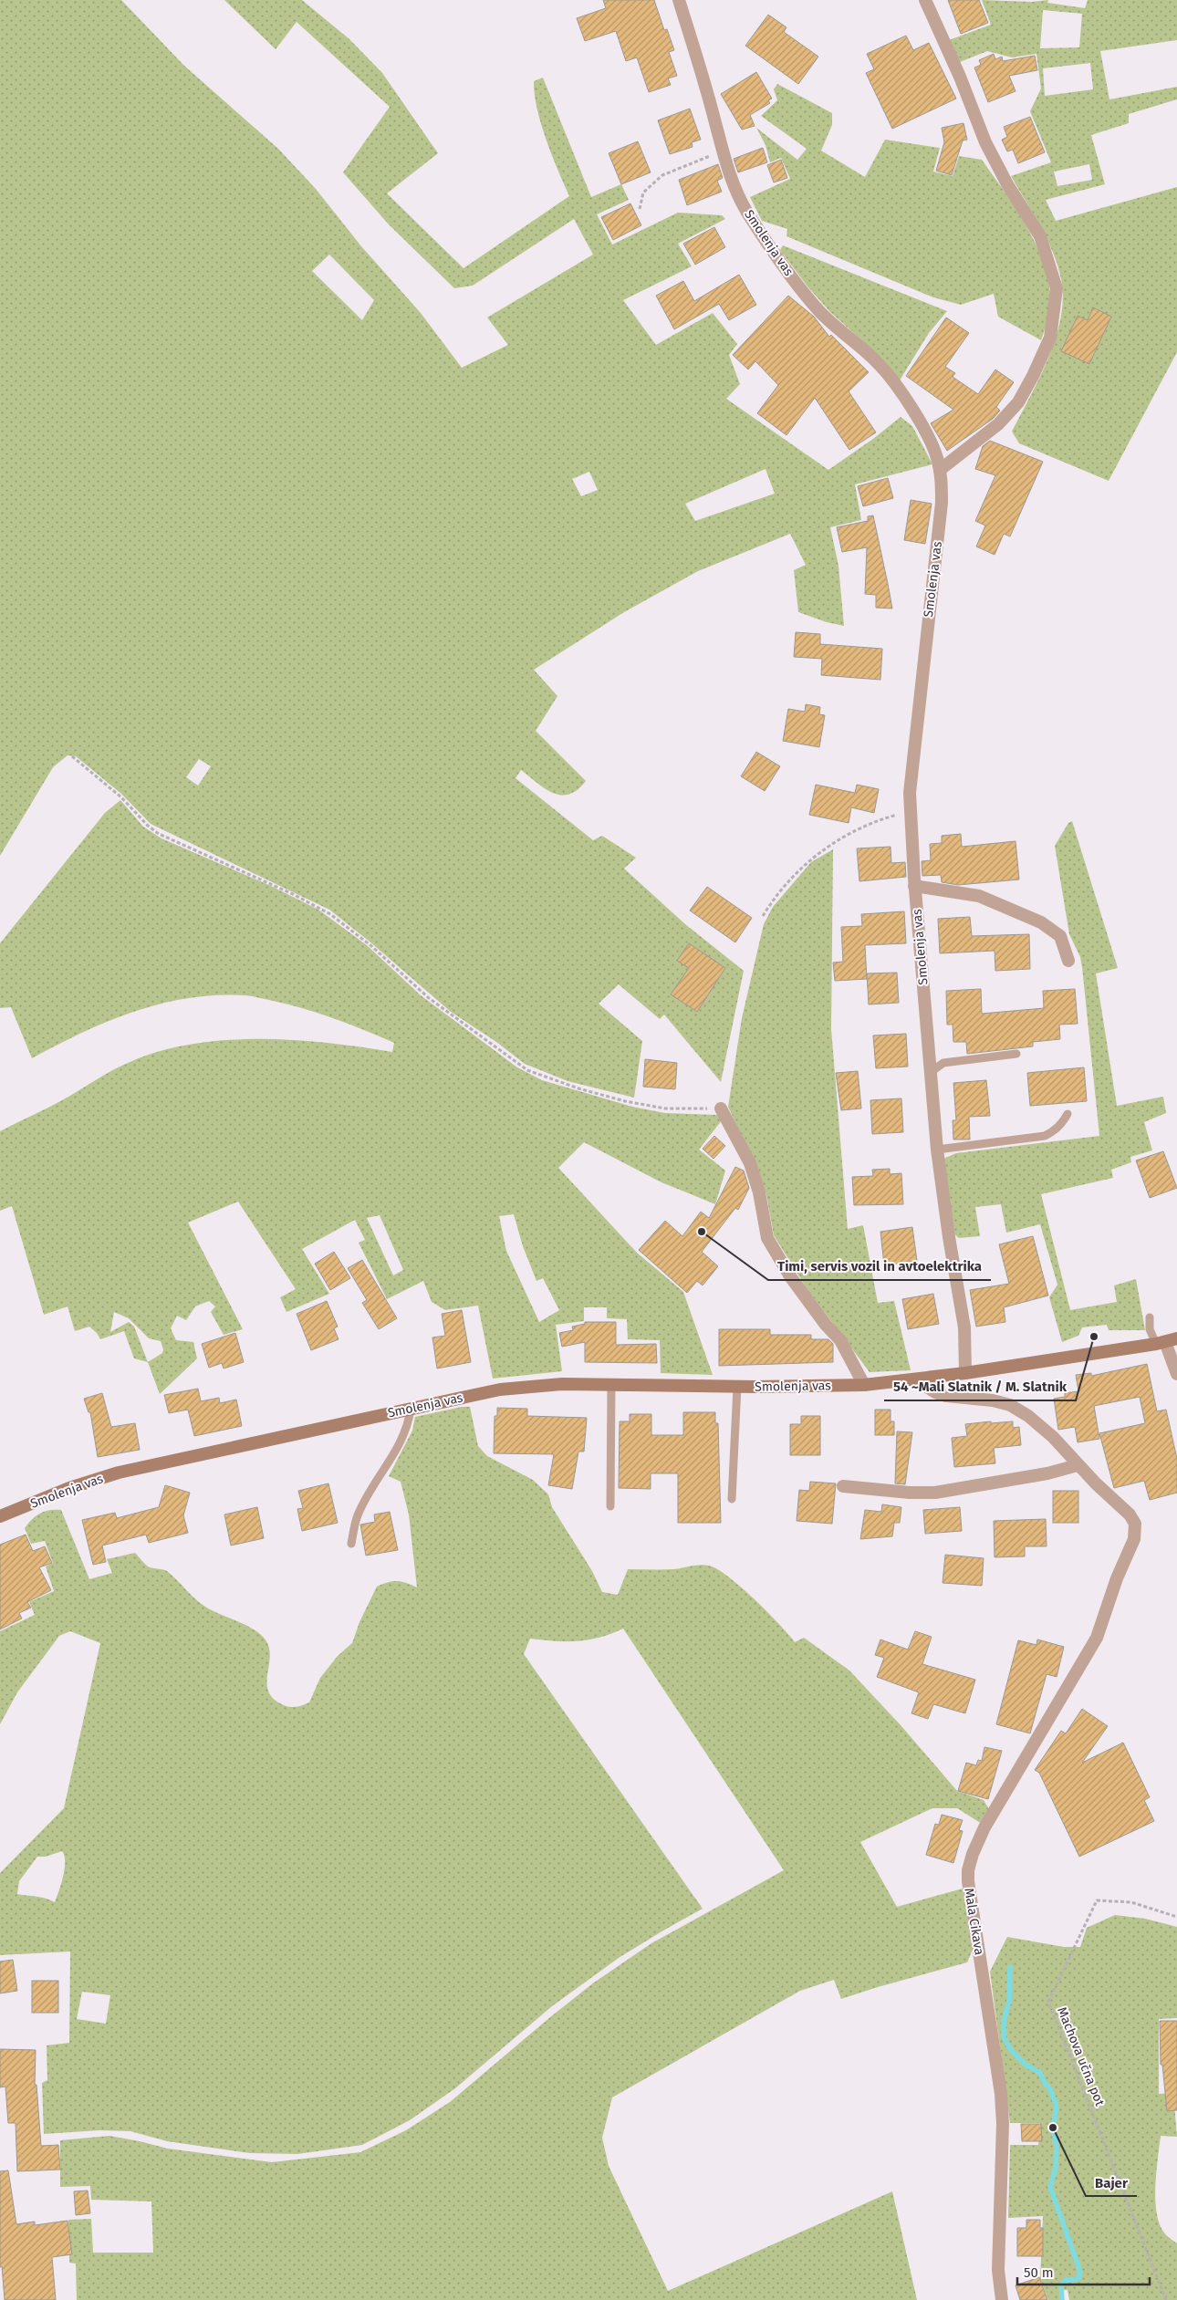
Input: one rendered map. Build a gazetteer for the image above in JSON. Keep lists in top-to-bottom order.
{
  "streets": {
    "main road": ["Smolenja vas"],
    "street": ["Mala Cikava"],
    "path": ["Machova učna pot"]
  },
  "places": ["Timi, servis vozil in avtoelektrika", "54 ~Mali Slatnik / M. Slatnik", "Bajer"],
  "scale_bar": "50 m"
}
